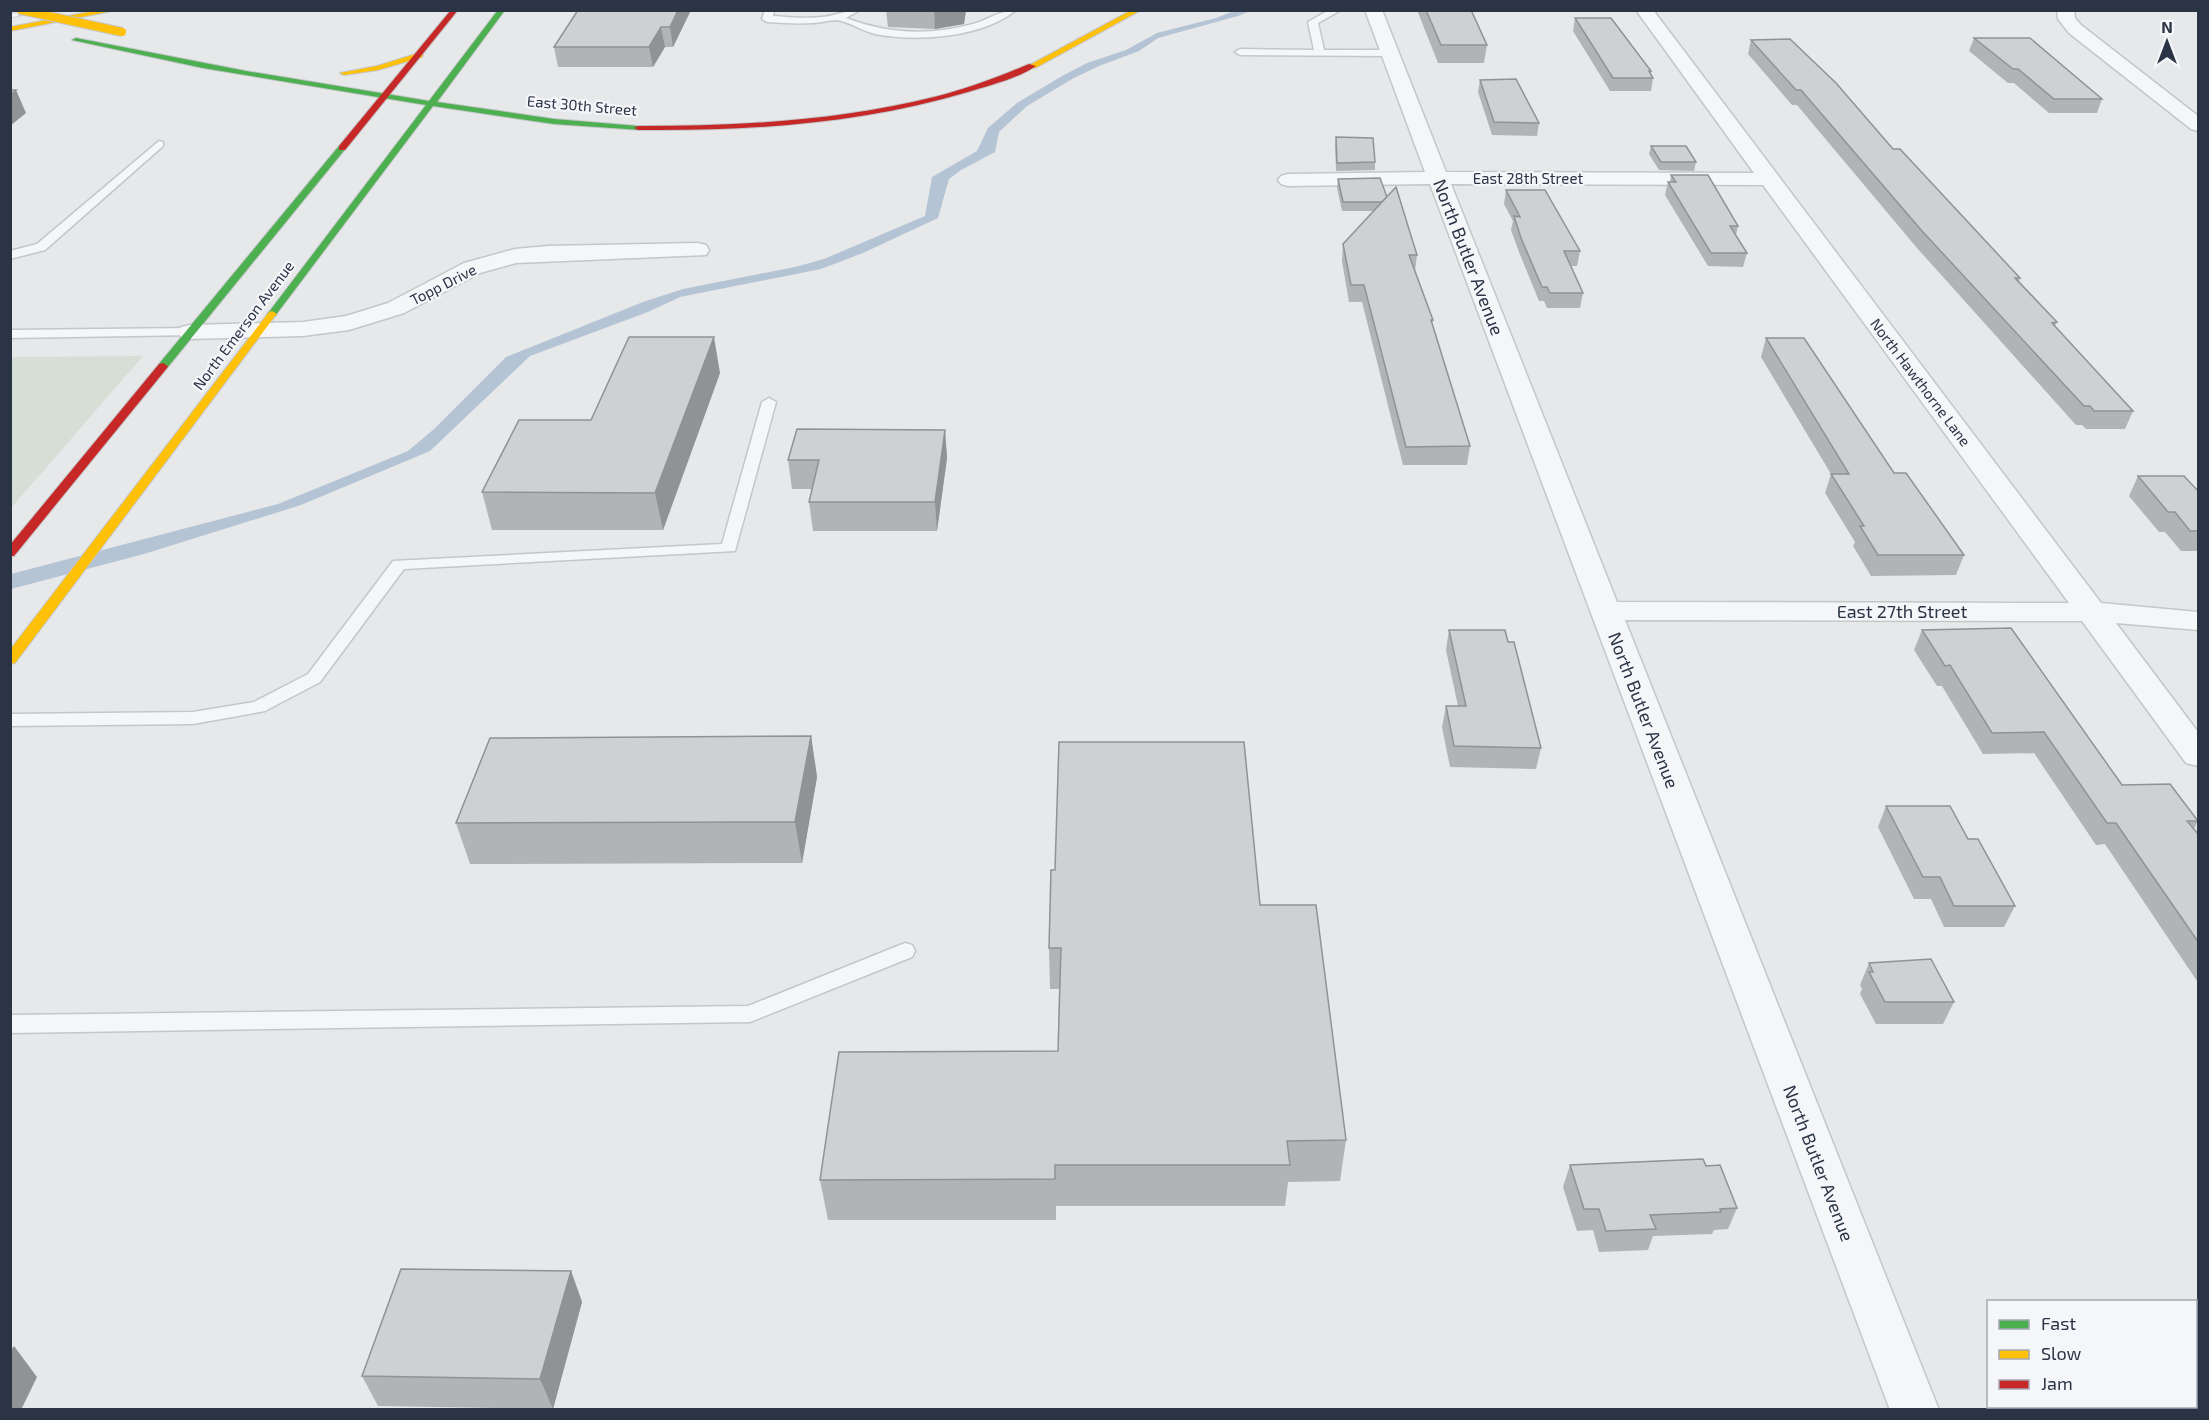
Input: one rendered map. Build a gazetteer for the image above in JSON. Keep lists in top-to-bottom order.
{
  "streets": {
    "main road": ["East 30th Street", "North Emerson Avenue"],
    "street": [
      "East 28th Street",
      "North Butler Avenue",
      "Topp Drive",
      "North Hawthorne Lane",
      "East 27th Street"
    ]
  },
  "crossings": [
    ["East 30th Street", "North Emerson Avenue"],
    ["East 28th Street", "North Butler Avenue"],
    ["East 28th Street", "North Hawthorne Lane"],
    ["North Butler Avenue", "East 27th Street"],
    ["Topp Drive", "North Emerson Avenue"],
    ["North Hawthorne Lane", "East 27th Street"]
  ],
  "legend": ["Fast", "Slow", "Jam"],
  "north": "top"
}
